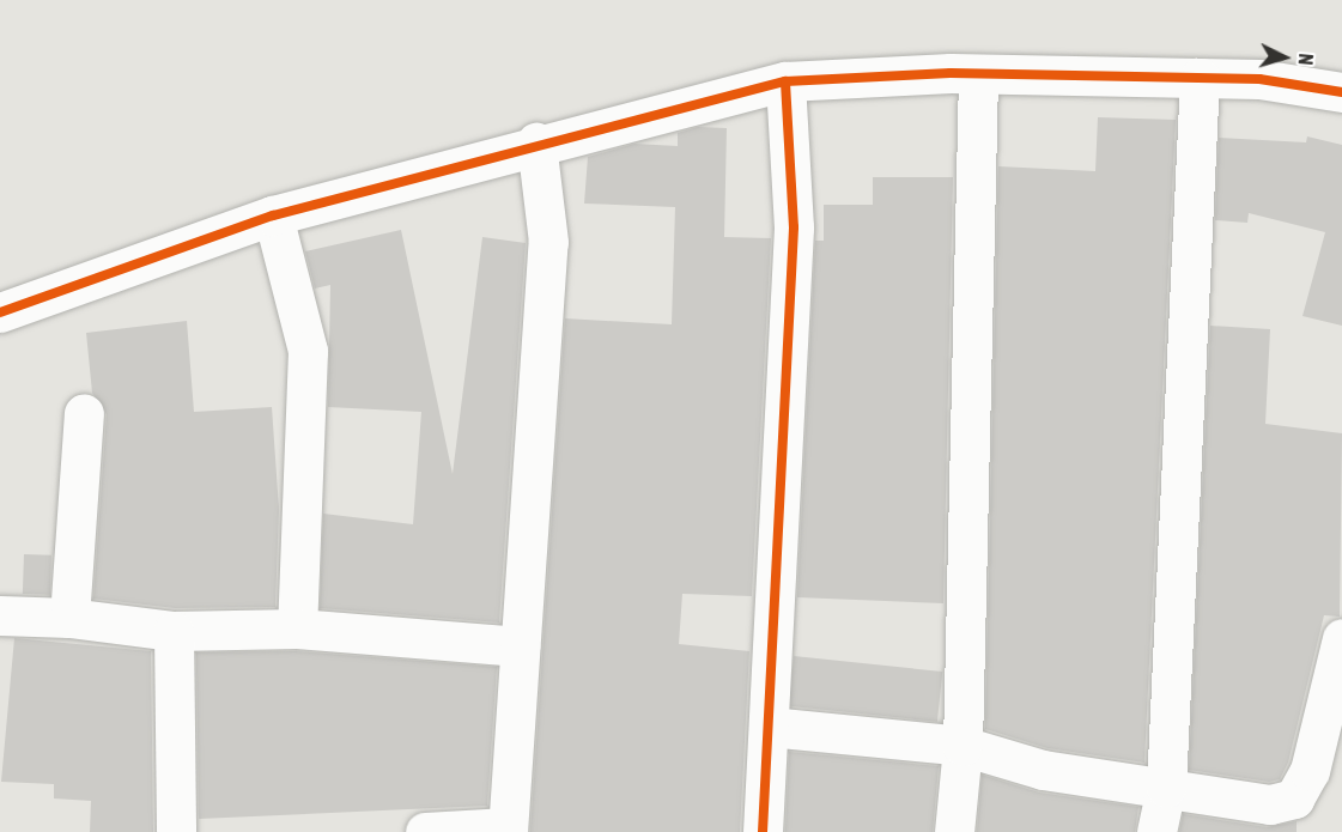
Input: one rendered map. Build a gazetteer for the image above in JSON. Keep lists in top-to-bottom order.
{
  "north": "right"
}
